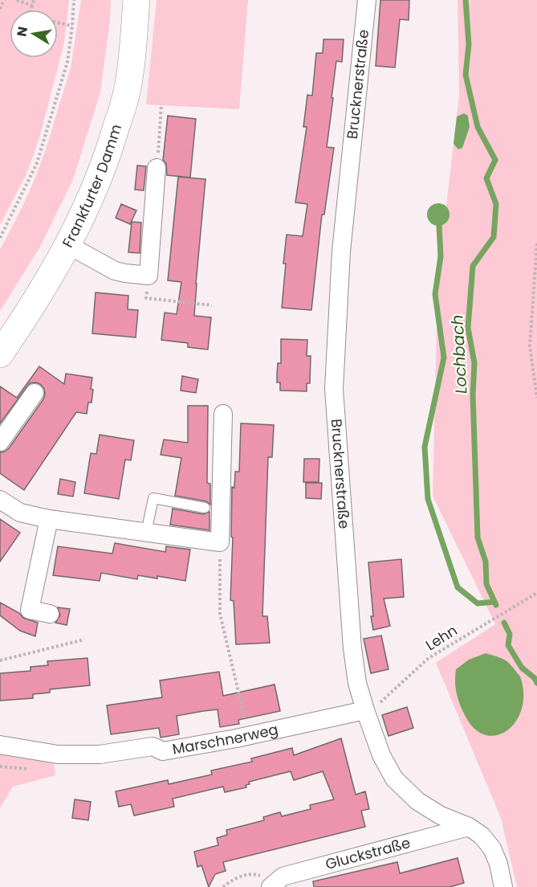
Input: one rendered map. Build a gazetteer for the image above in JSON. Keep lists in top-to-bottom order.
{
  "streets": {
    "main road": ["Frankfurter Damm"],
    "street": ["Brucknerstraße", "Marschnerweg", "Gluckstraße"],
    "path": ["Lehn"]
  },
  "crossings": [
    ["Brucknerstraße", "Lehn"],
    ["Brucknerstraße", "Marschnerweg"],
    ["Brucknerstraße", "Gluckstraße"],
    ["Lehn", "Marschnerweg"]
  ],
  "water": ["Lochbach"],
  "north": "left"
}
